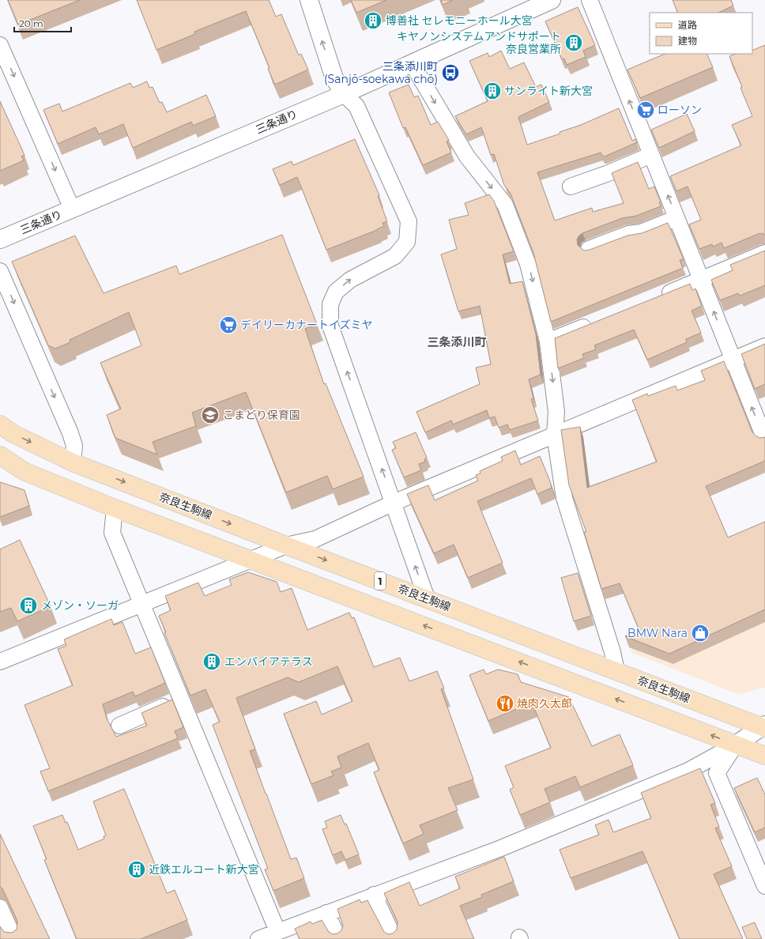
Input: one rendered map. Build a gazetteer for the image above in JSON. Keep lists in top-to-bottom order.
{
  "streets": {
    "main road": ["奈良生駒線", "1"],
    "street": ["三条通り"]
  },
  "districts": ["三条添川町"],
  "places": {
    "building": [
      "博善社 セレモニーホール大宮",
      "キヤノンシステムアンドサポート 奈良営業所",
      "サンライト新大宮",
      "メゾン・ソーガ",
      "エンパイアテラス",
      "近鉄エルコート新大宮"
    ],
    "bus stop": ["三条添川町 (Sanjō-soekawa chō)"],
    "supermarket": ["ローソン", "デイリーカナートイズミヤ"],
    "school or university": ["こまどり保育園"],
    "shop": ["BMW Nara"],
    "restaurant": ["焼肉久太郎"]
  },
  "legend": ["道路", "建物"],
  "scale_bar": "20 m"
}
